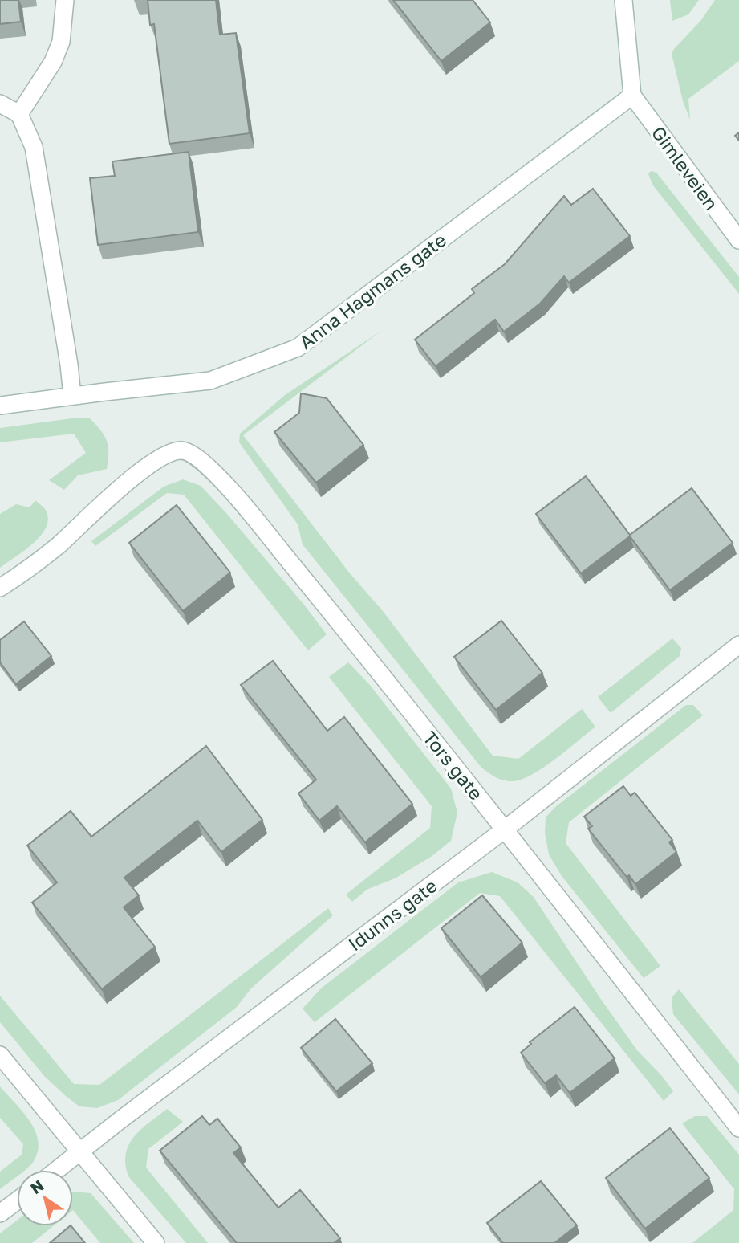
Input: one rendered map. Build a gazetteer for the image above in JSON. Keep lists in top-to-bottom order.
{
  "streets": {
    "street": [
      "Gimleveien",
      "Anna Hagmans gate",
      "Tors gate",
      "Idunns gate"
    ]
  },
  "crossings": [
    ["Gimleveien", "Anna Hagmans gate"],
    ["Tors gate", "Idunns gate"]
  ],
  "north": "top left"
}
